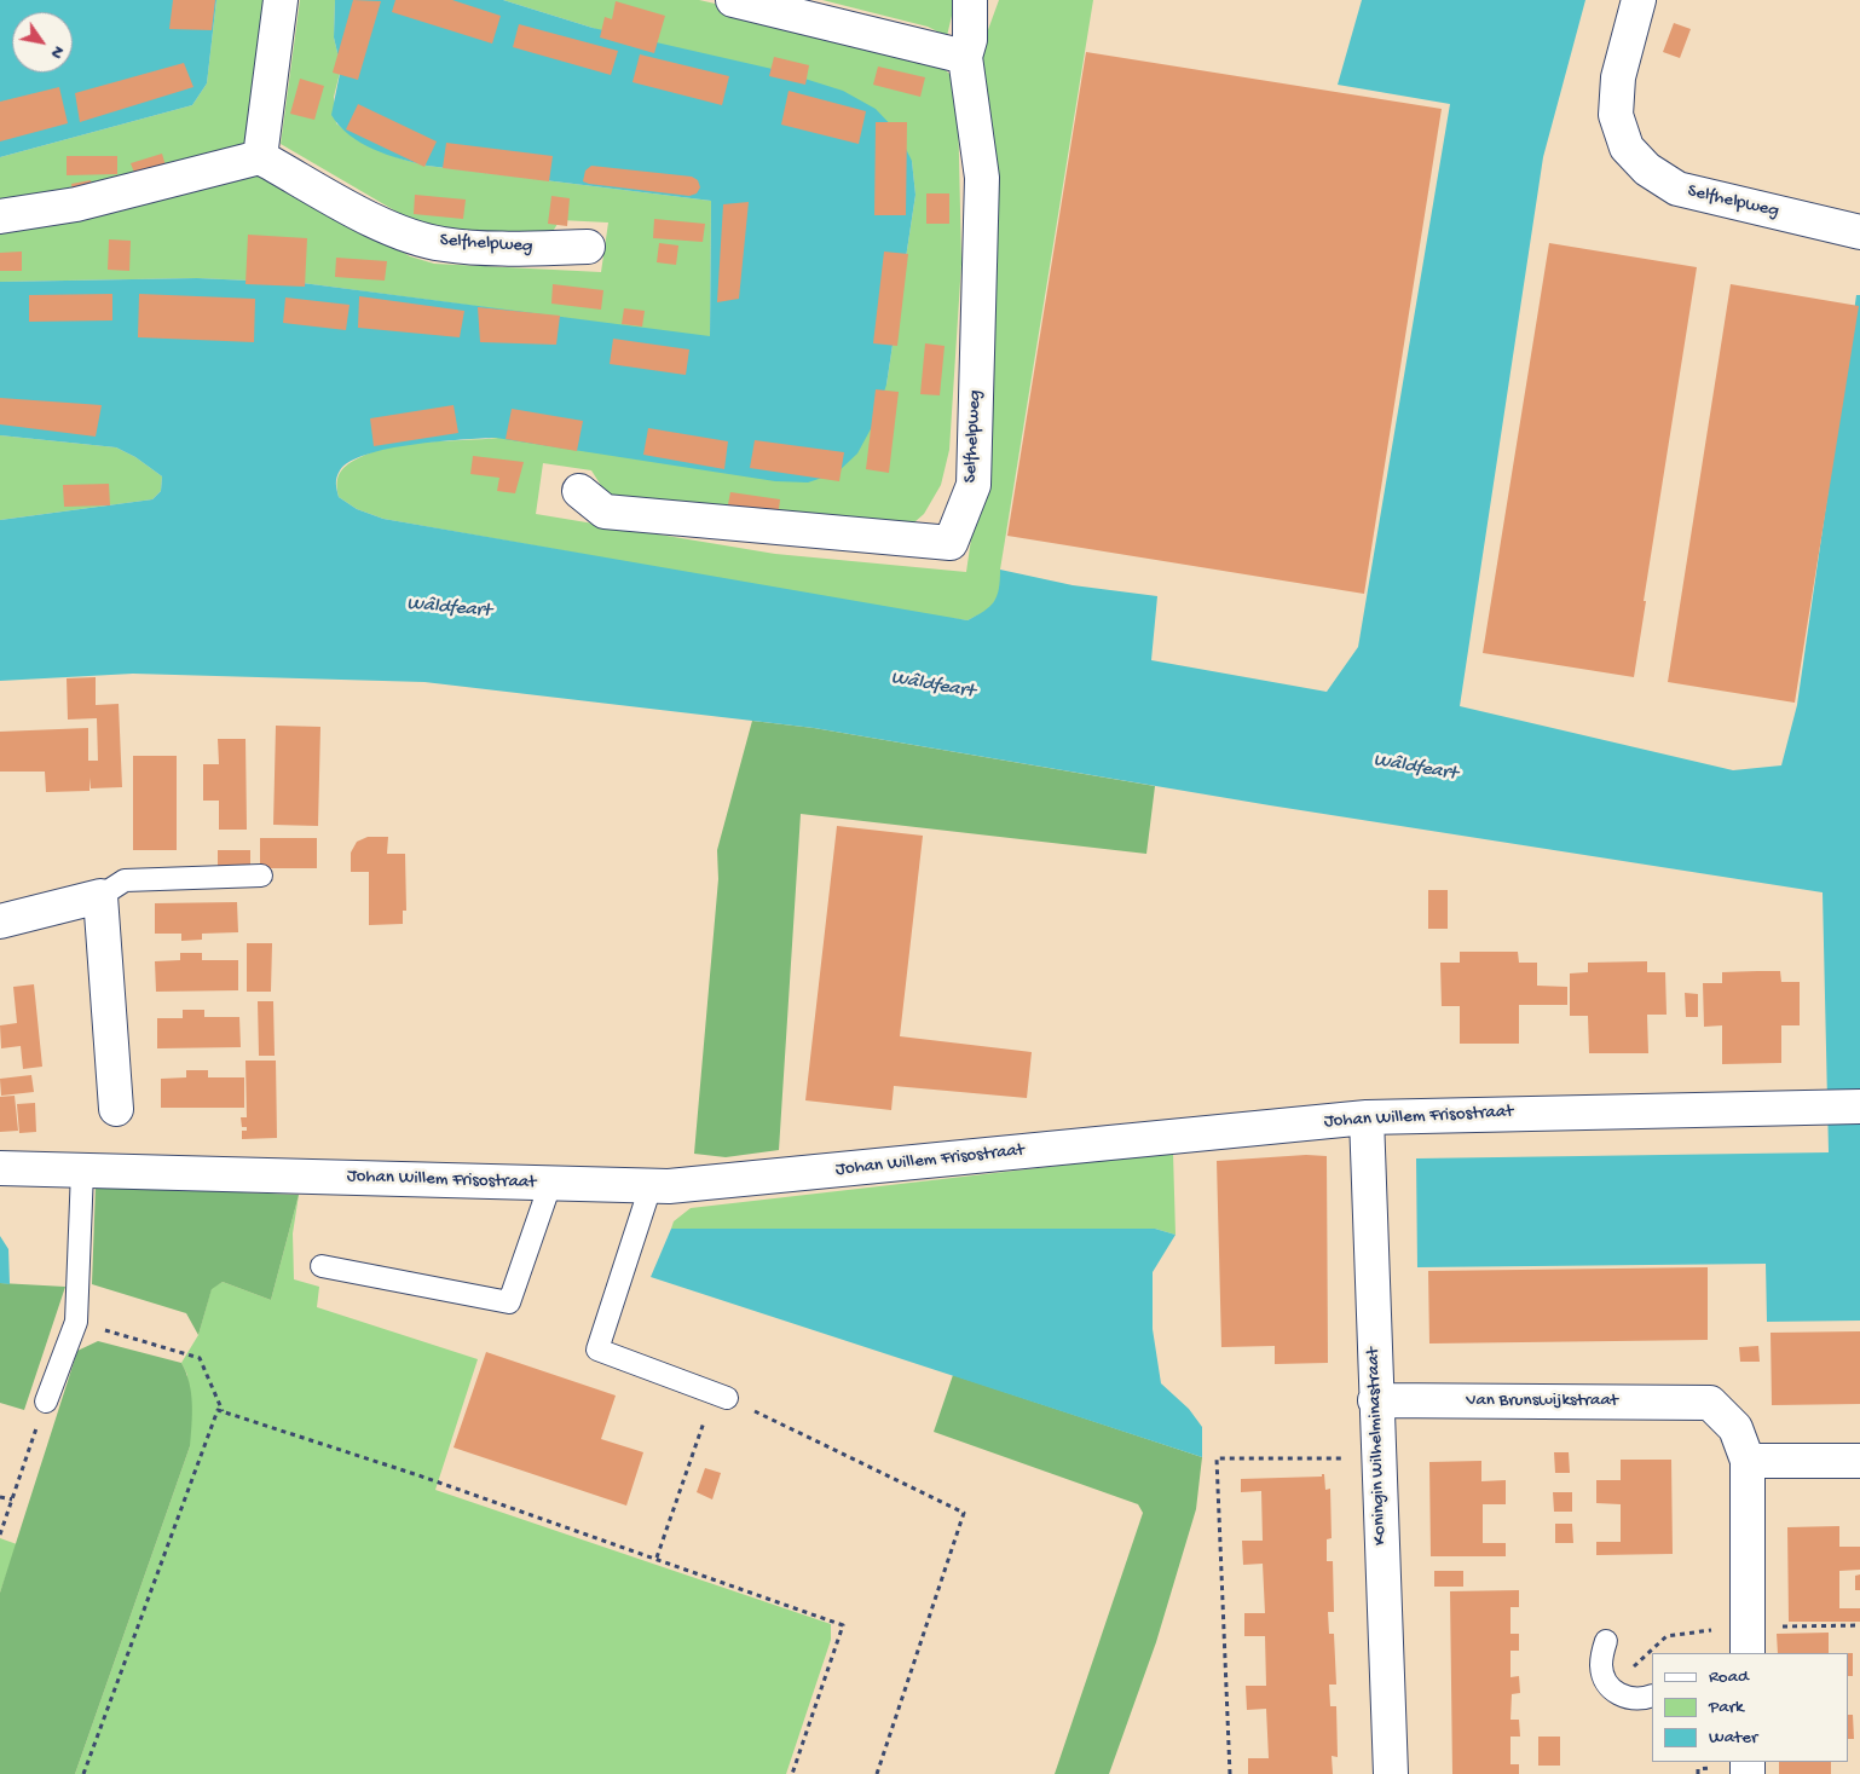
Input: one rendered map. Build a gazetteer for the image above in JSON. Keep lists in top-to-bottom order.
{
  "streets": {
    "street": [
      "Selfhelpweg",
      "Johan Willem Frisostraat",
      "Van Brunswijkstraat",
      "Koningin Wilhelminastraat"
    ]
  },
  "crossings": [
    ["Johan Willem Frisostraat", "Koningin Wilhelminastraat"],
    ["Van Brunswijkstraat", "Koningin Wilhelminastraat"]
  ],
  "water": ["Wâldfeart"],
  "legend": ["Road", "Park", "Water"],
  "north": "bottom right"
}
